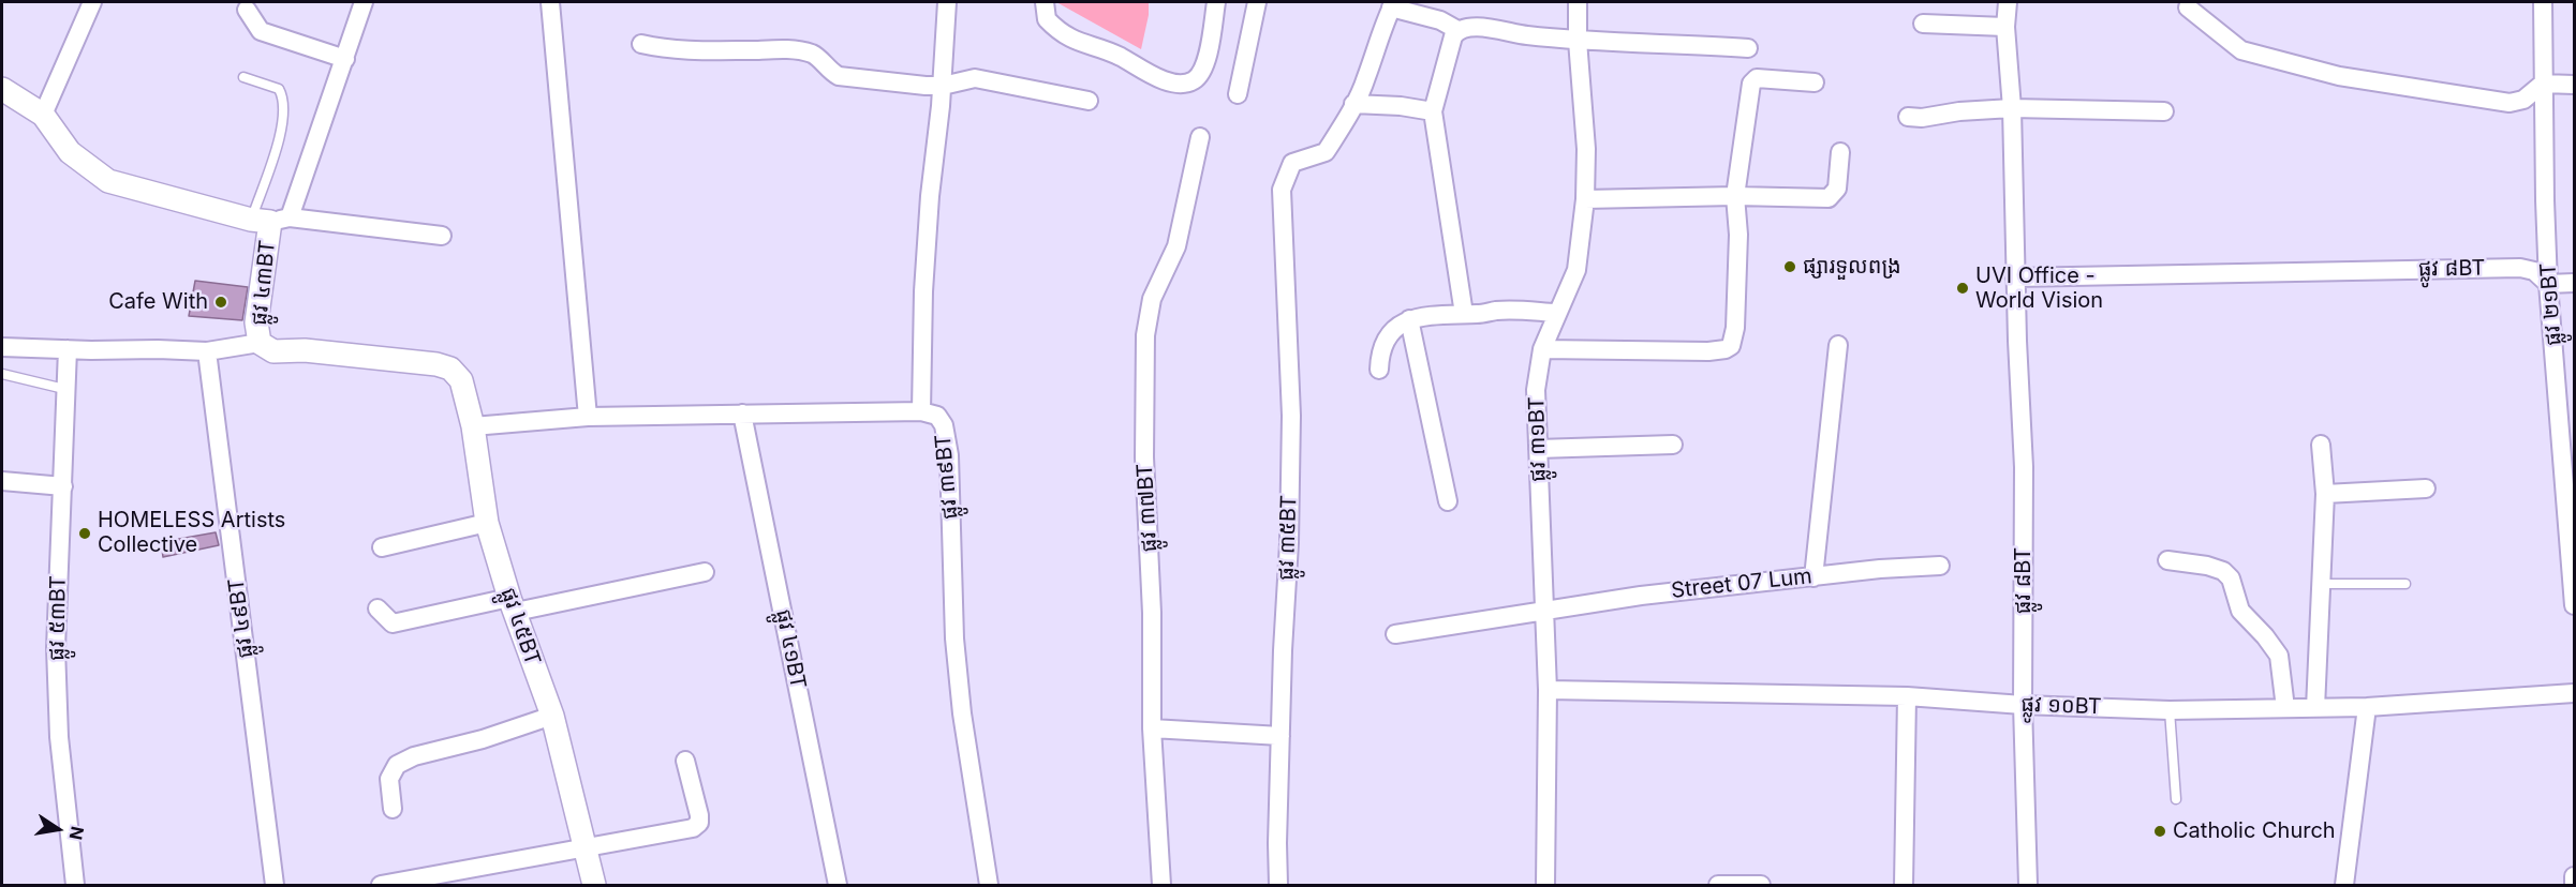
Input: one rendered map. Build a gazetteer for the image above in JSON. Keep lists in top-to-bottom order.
{
  "streets": {
    "street": [
      "ផ្លូវ ៨BT",
      "ផ្លូវ ៤៣BT",
      "ផ្លូវ ២១BT",
      "ផ្លូវ ៣១BT",
      "ផ្លូវ ៣៩BT",
      "ផ្លូវ ៣៧BT",
      "ផ្លូវ ៣៥BT",
      "Street 07 Lum",
      "ផ្លូវ ៥៣BT",
      "ផ្លូវ ៤៩BT",
      "ផ្លូវ ៤៥BT",
      "ផ្លូវ ៤១BT",
      "ផ្លូវ ១០BT"
    ]
  },
  "crossings": [
    ["ផ្លូវ ៨BT", "ផ្លូវ ២១BT"],
    ["ផ្លូវ ៨BT", "ផ្លូវ ១០BT"],
    ["ផ្លូវ ៤៣BT", "ផ្លូវ ៤៥BT"],
    ["ផ្លូវ ៣១BT", "Street 07 Lum"],
    ["ផ្លូវ ៣១BT", "ផ្លូវ ១០BT"],
    ["ផ្លូវ ៣៩BT", "ផ្លូវ ៤៥BT"],
    ["ផ្លូវ ៣៩BT", "ផ្លូវ ៤១BT"]
  ],
  "places": [
    "ផ្សារទួលពង្រ",
    "UVI Office - World Vision",
    "Cafe With",
    "HOMELESS Artists Collective",
    "Catholic Church"
  ],
  "north": "right"
}
